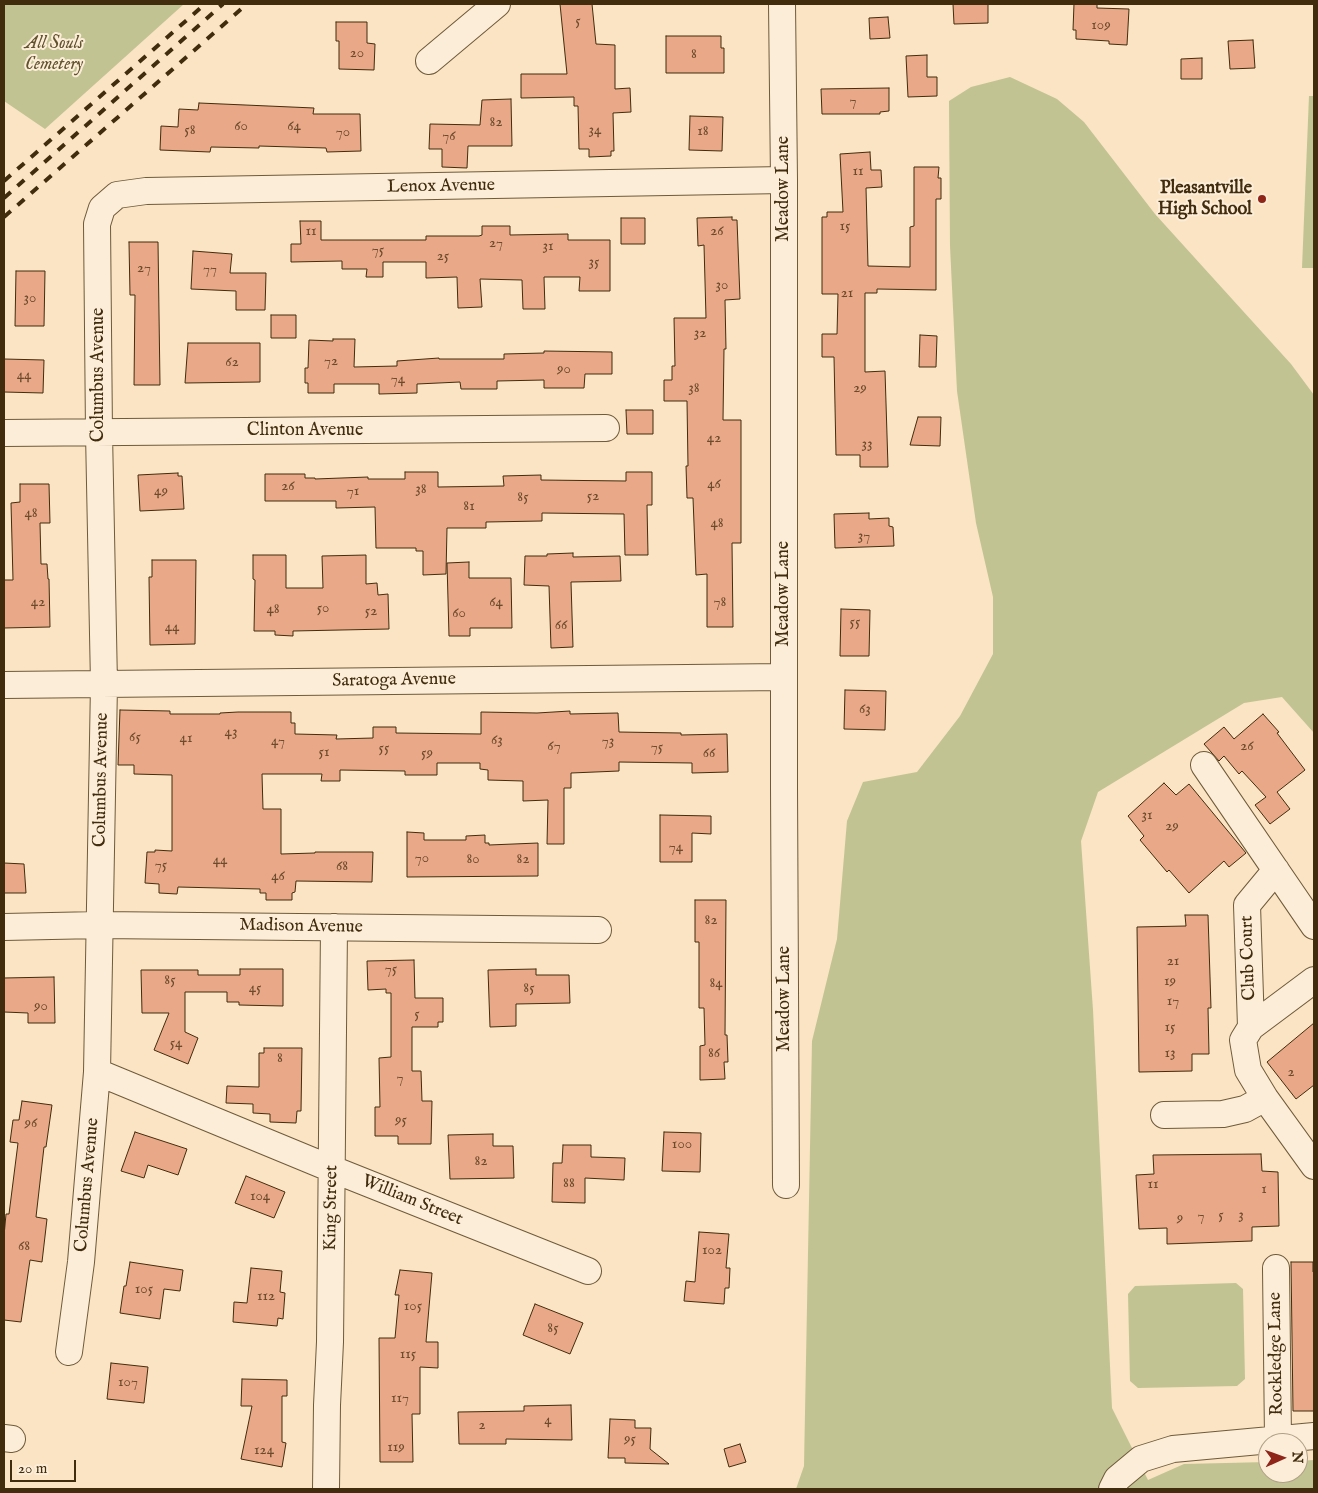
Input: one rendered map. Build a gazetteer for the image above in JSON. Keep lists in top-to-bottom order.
{
  "streets": {
    "street": [
      "Lenox Avenue",
      "Meadow Lane",
      "Columbus Avenue",
      "Clinton Avenue",
      "Saratoga Avenue",
      "Madison Avenue",
      "Club Court",
      "William Street",
      "King Street",
      "Rockledge Lane"
    ]
  },
  "crossings": [
    ["Lenox Avenue", "Meadow Lane"],
    ["Lenox Avenue", "Columbus Avenue"],
    ["Meadow Lane", "Saratoga Avenue"],
    ["Columbus Avenue", "Clinton Avenue"],
    ["Columbus Avenue", "Saratoga Avenue"],
    ["Columbus Avenue", "Madison Avenue"],
    ["Columbus Avenue", "William Street"],
    ["Madison Avenue", "King Street"],
    ["William Street", "King Street"]
  ],
  "parks": ["All Souls Cemetery"],
  "places": ["Pleasantville High School"],
  "house_numbers": [
    "5",
    "109",
    "20",
    "8",
    "7",
    "82",
    "60",
    "64",
    "58",
    "34",
    "18",
    "70",
    "76",
    "11",
    "15",
    "11",
    "26",
    "27",
    "31",
    "75",
    "25",
    "35",
    "27",
    "77",
    "30",
    "21",
    "30",
    "32",
    "72",
    "62",
    "90",
    "44",
    "74",
    "38",
    "29",
    "42",
    "33",
    "46",
    "26",
    "38",
    "49",
    "71",
    "52",
    "85",
    "81",
    "48",
    "48",
    "37",
    "42",
    "64",
    "78",
    "50",
    "48",
    "52",
    "60",
    "55",
    "66",
    "44",
    "63",
    "43",
    "65",
    "41",
    "63",
    "47",
    "73",
    "67",
    "26",
    "75",
    "55",
    "51",
    "59",
    "66",
    "31",
    "29",
    "74",
    "70",
    "80",
    "82",
    "44",
    "75",
    "68",
    "46",
    "82",
    "21",
    "75",
    "85",
    "19",
    "84",
    "45",
    "85",
    "17",
    "90",
    "5",
    "15",
    "54",
    "86",
    "13",
    "8",
    "2",
    "7",
    "95",
    "96",
    "100",
    "82",
    "88",
    "11",
    "1",
    "104",
    "5",
    "3",
    "7",
    "9",
    "68",
    "102",
    "105",
    "112",
    "105",
    "85",
    "115",
    "107",
    "117",
    "4",
    "2",
    "95",
    "119",
    "124"
  ],
  "scale_bar": "20 m",
  "north": "right"
}
